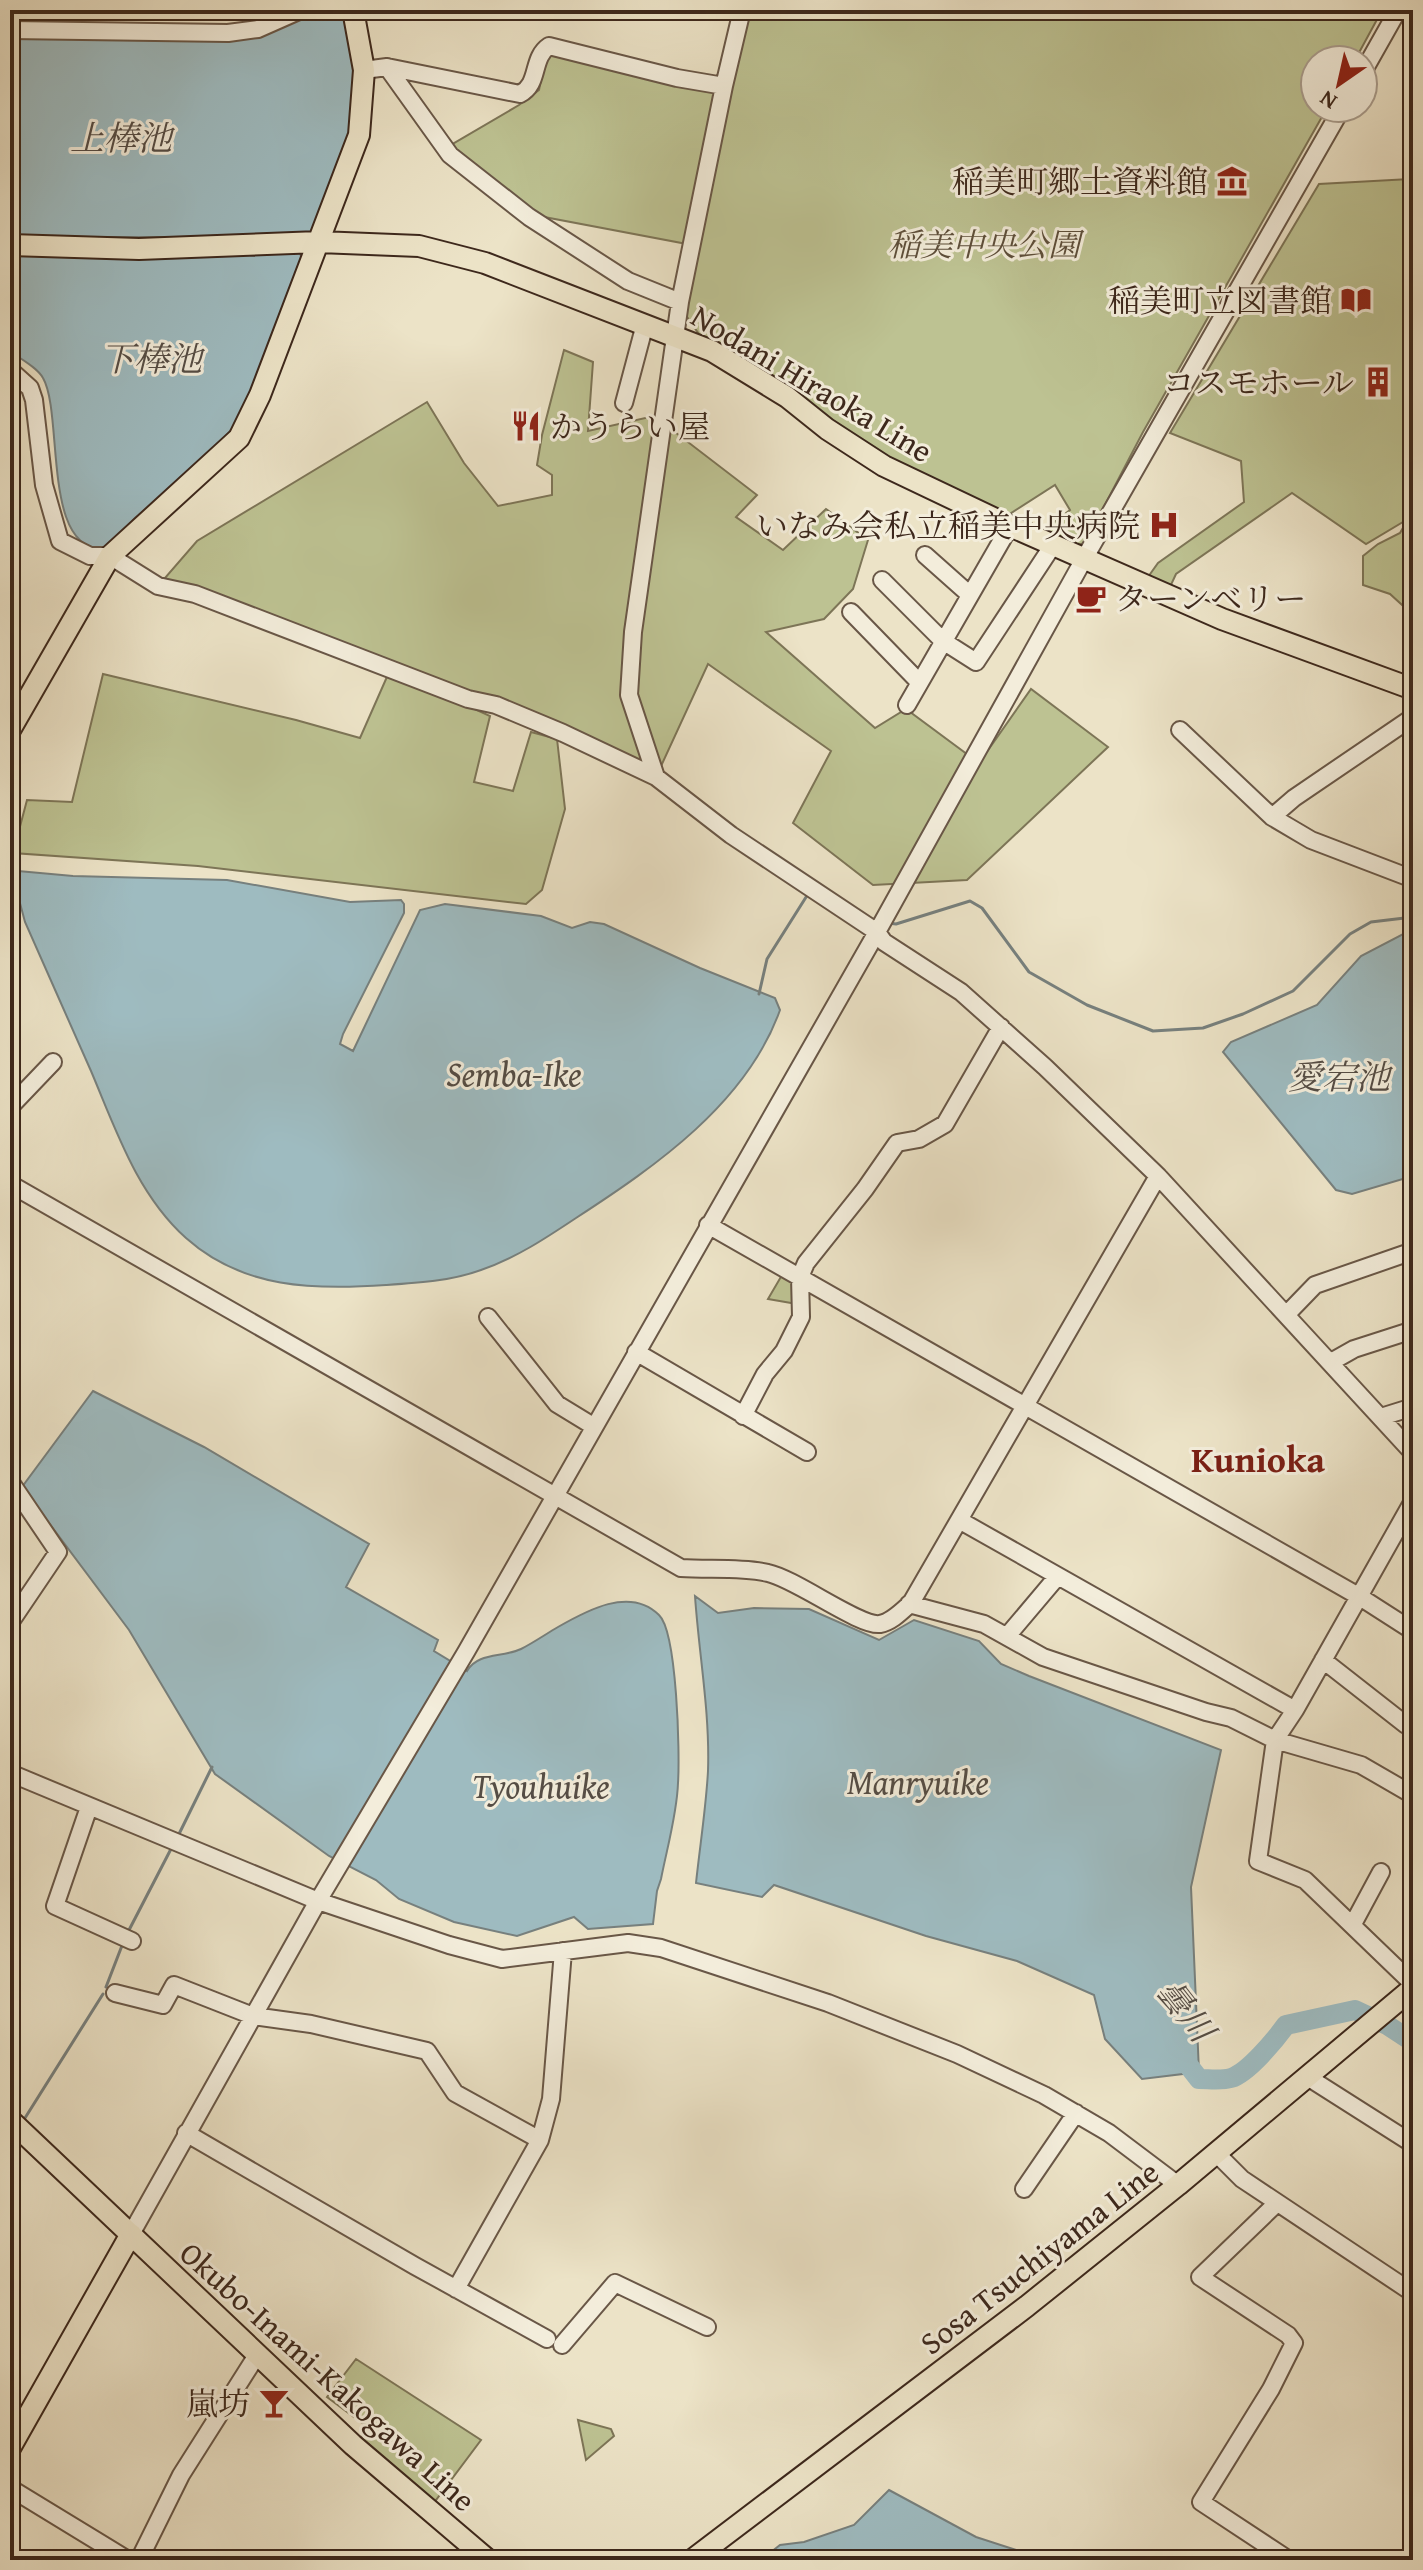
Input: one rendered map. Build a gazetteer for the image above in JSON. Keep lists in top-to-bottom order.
{
  "streets": {
    "main road": ["Nodani Hiraoka Line", "Sosa Tsuchiyama Line", "Okubo-Inami-Kakogawa Line"]
  },
  "districts": ["Kunioka"],
  "water": [
    "上棒池",
    "下棒池",
    "Semba-Ike",
    "愛宕池",
    "Manryuike",
    "Tyouhuike",
    "曇川"
  ],
  "parks": ["稲美中央公園"],
  "places": {
    "museum": ["稲美町郷土資料館"],
    "library": ["稲美町立図書館"],
    "building": ["コスモホール"],
    "restaurant": ["かうらい屋"],
    "hospital": ["いなみ会私立稲美中央病院"],
    "cafe": ["ターンベリー"],
    "bar": ["嵐坊"]
  },
  "north": "bottom left"
}
